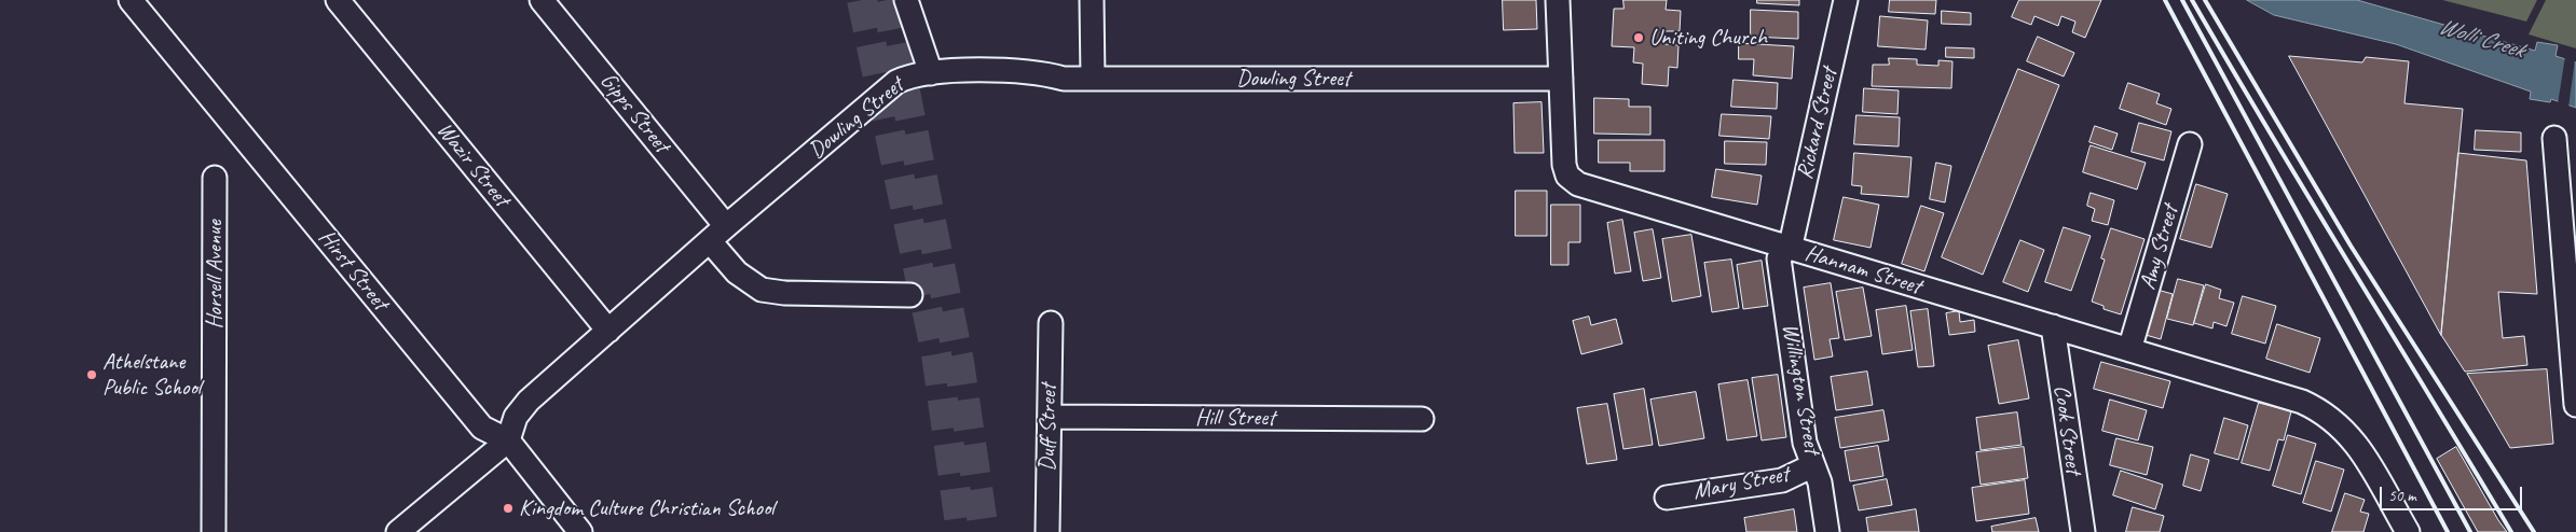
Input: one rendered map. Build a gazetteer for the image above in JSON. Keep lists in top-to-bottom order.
{
  "streets": {
    "street": [
      "Dowling Street",
      "Gipps Street",
      "Rickard Street",
      "Wazir Street",
      "Amy Street",
      "Hirst Street",
      "Hannam Street",
      "Horsell Avenue",
      "Willington Street",
      "Hill Street",
      "Duff Street",
      "Cook Street",
      "Mary Street"
    ]
  },
  "crossings": [
    ["Dowling Street", "Gipps Street"],
    ["Dowling Street", "Wazir Street"],
    ["Dowling Street", "Hirst Street"],
    ["Dowling Street", "Hannam Street"],
    ["Rickard Street", "Hannam Street"],
    ["Rickard Street", "Willington Street"],
    ["Amy Street", "Hannam Street"],
    ["Hannam Street", "Willington Street"],
    ["Hannam Street", "Cook Street"],
    ["Willington Street", "Mary Street"],
    ["Hill Street", "Duff Street"]
  ],
  "water": ["Wolli Creek"],
  "places": ["Uniting Church", "Athelstane Public School", "Kingdom Culture Christian School"],
  "scale_bar": "50 m"
}
